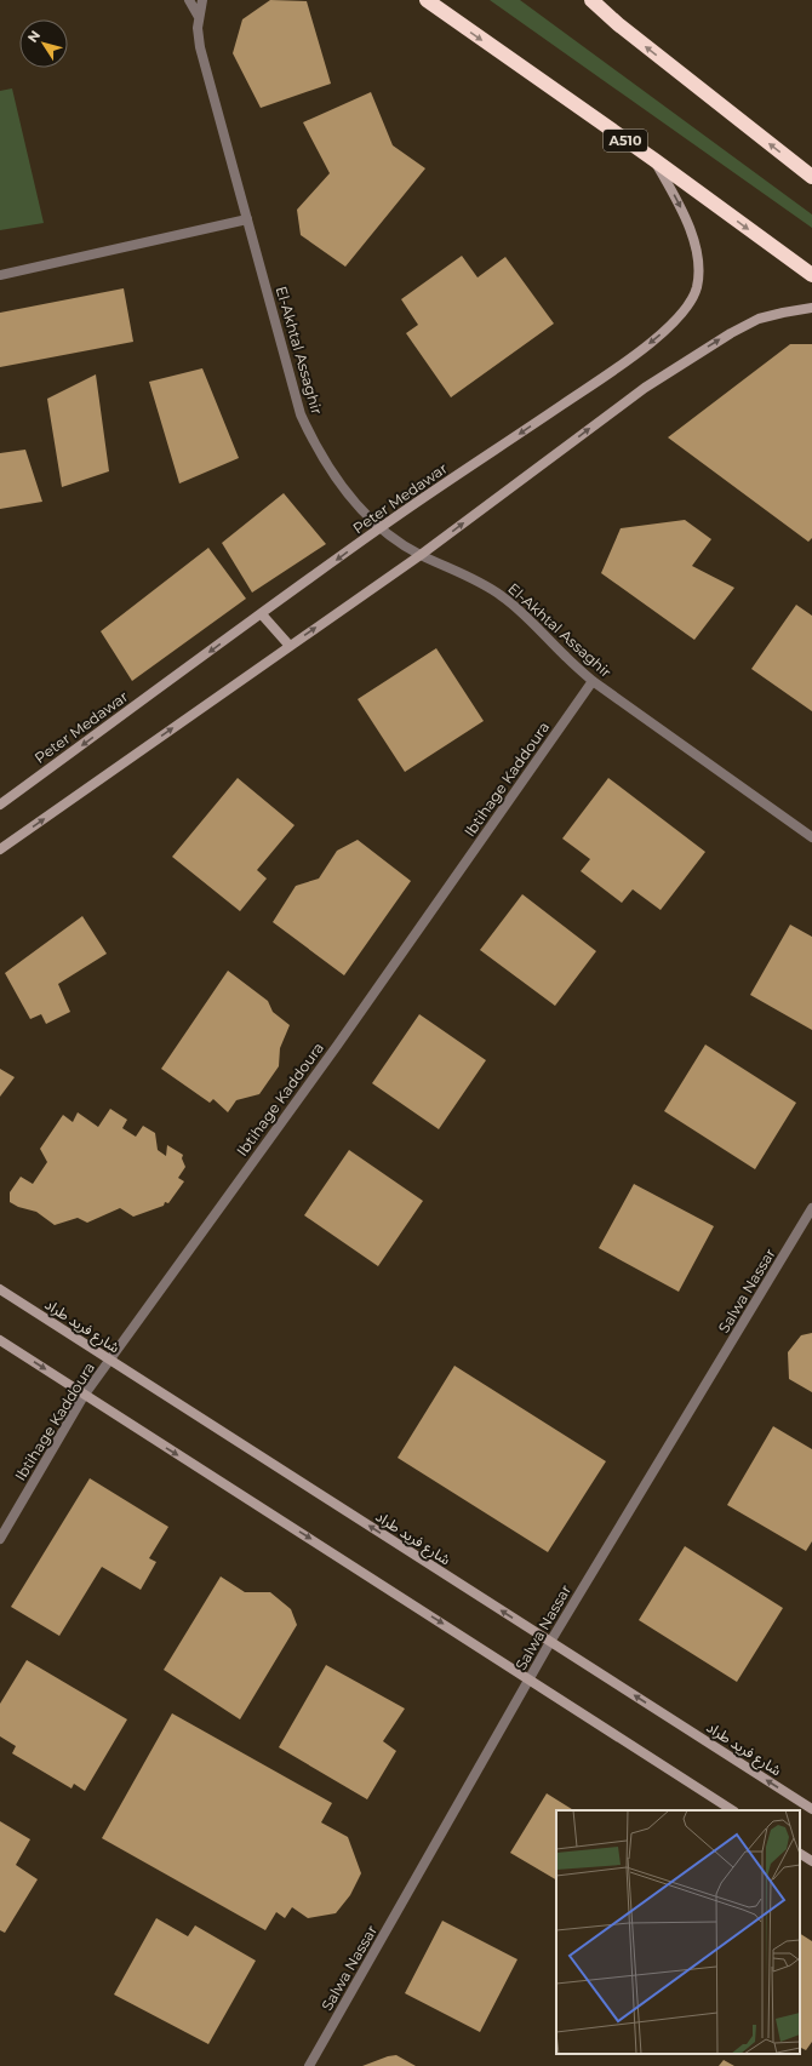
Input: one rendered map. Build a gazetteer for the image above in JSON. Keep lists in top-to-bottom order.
{
  "streets": {
    "highway": ["A510"],
    "street": [
      "El-Akhtal Assaghir",
      "Peter Medawar",
      "Ibtihage Kaddoura",
      "Salwa Nassar",
      "شارع فريد طراد"
    ]
  },
  "crossings": [
    ["A510", "Peter Medawar"],
    ["El-Akhtal Assaghir", "Peter Medawar"],
    ["El-Akhtal Assaghir", "Ibtihage Kaddoura"],
    ["Ibtihage Kaddoura", "شارع فريد طراد"],
    ["Salwa Nassar", "شارع فريد طراد"]
  ],
  "north": "top left"
}
